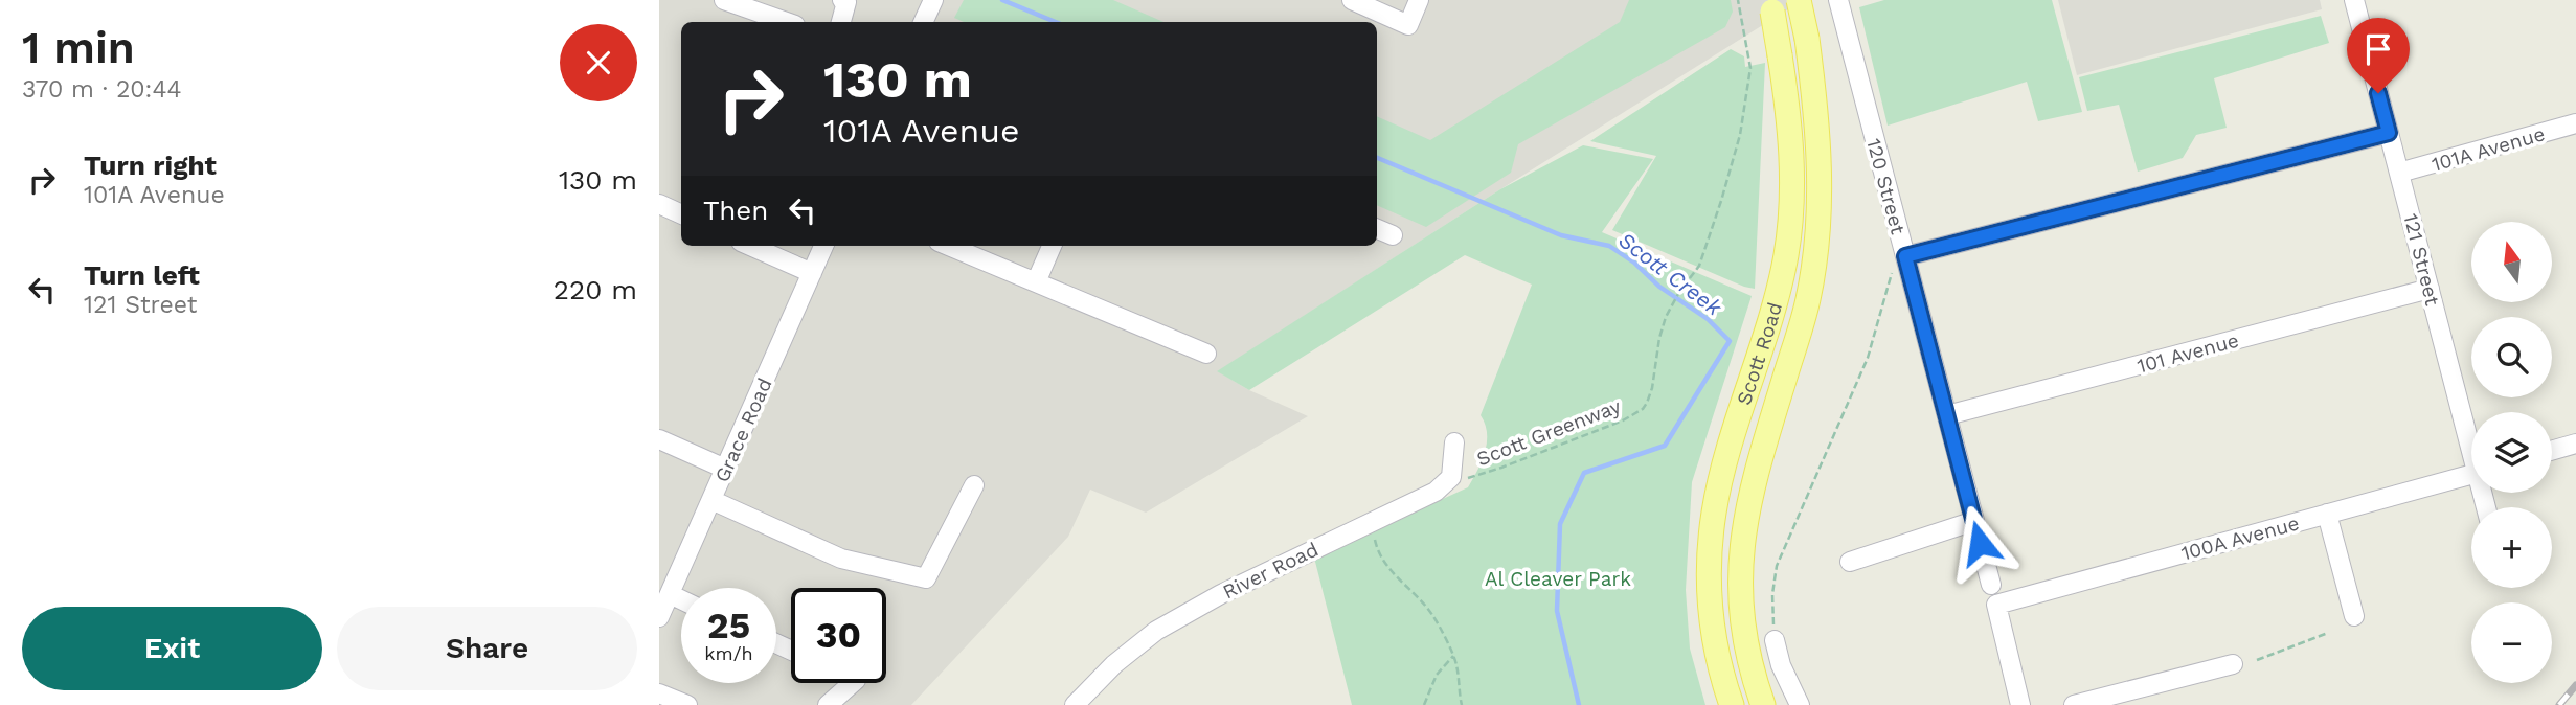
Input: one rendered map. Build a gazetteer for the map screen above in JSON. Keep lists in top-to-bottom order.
{
  "streets": {
    "main road": ["Scott Road"],
    "street": [
      "101A Avenue",
      "120 Street",
      "121 Street",
      "101 Avenue",
      "Grace Road",
      "100A Avenue",
      "River Road"
    ],
    "path": ["Scott Greenway"]
  },
  "crossings": [
    ["101A Avenue", "121 Street"],
    ["120 Street", "101 Avenue"],
    ["121 Street", "101 Avenue"]
  ],
  "water": ["Scott Creek"],
  "parks": ["Al Cleaver Park"],
  "north": "top",
  "page": {
    "heading": ["1 min", "370 m · 20:44"],
    "turn": ["130 m", "101A Avenue"],
    "list": [
      {
        "name": "Turn right",
        "note": "101A Avenue",
        "value": "130 m"
      },
      {
        "name": "Turn left",
        "note": "121 Street",
        "value": "220 m"
      }
    ],
    "then": "Then",
    "map_buttons": ["+", "−"],
    "speed": "25 km/h",
    "limit": "30",
    "buttons": ["Exit", "Share"]
  }
}
